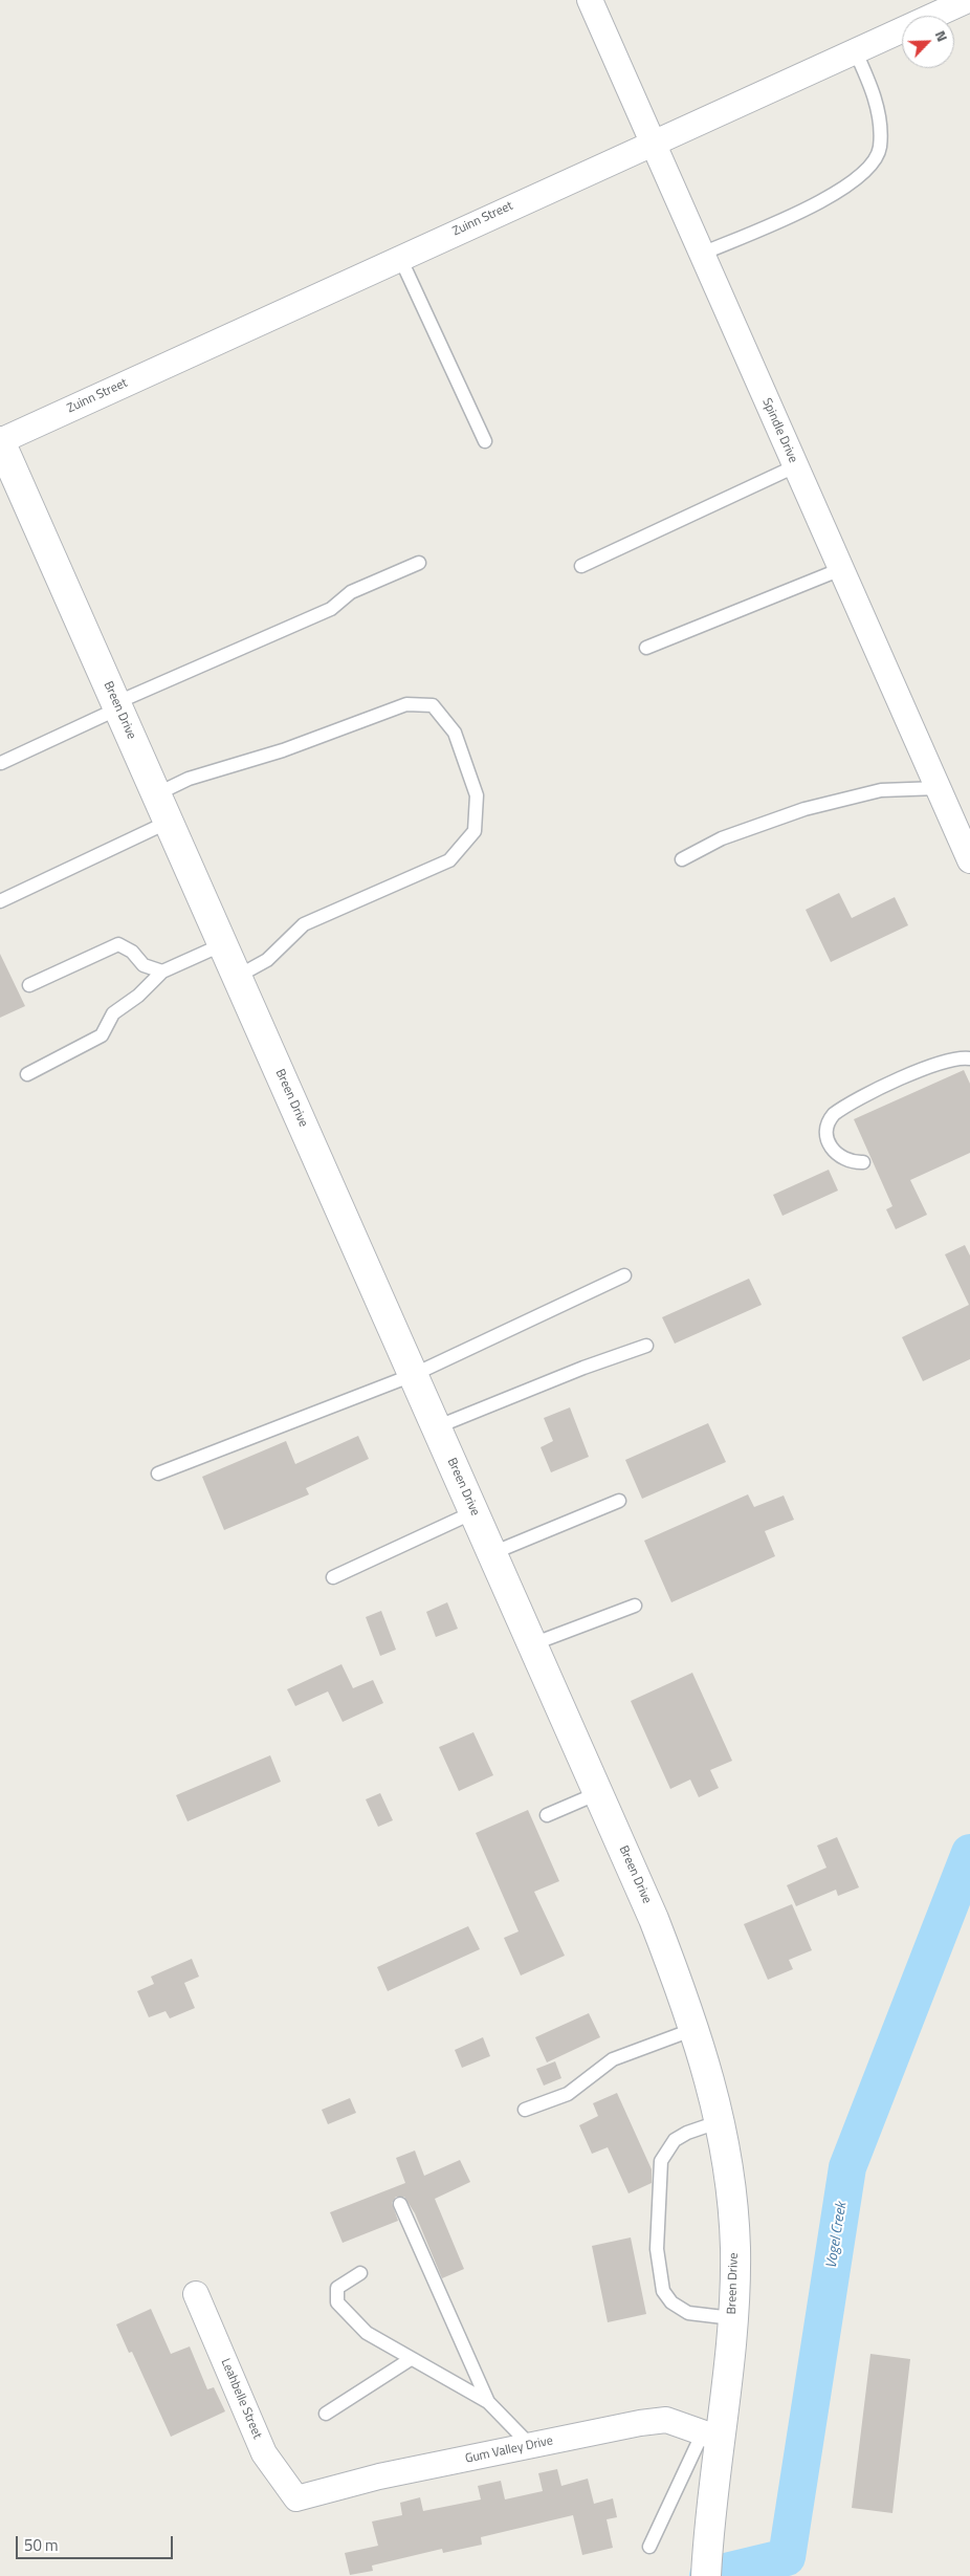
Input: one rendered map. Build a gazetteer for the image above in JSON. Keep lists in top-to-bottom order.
{
  "streets": {
    "street": [
      "Zuinn Street",
      "Spindle Drive",
      "Breen Drive",
      "Leahbelle Street",
      "Gum Valley Drive"
    ]
  },
  "crossings": [
    ["Zuinn Street", "Spindle Drive"],
    ["Zuinn Street", "Breen Drive"],
    ["Breen Drive", "Gum Valley Drive"],
    ["Leahbelle Street", "Gum Valley Drive"]
  ],
  "water": ["Vogel Creek"],
  "scale_bar": "50 m",
  "north": "top right"
}
